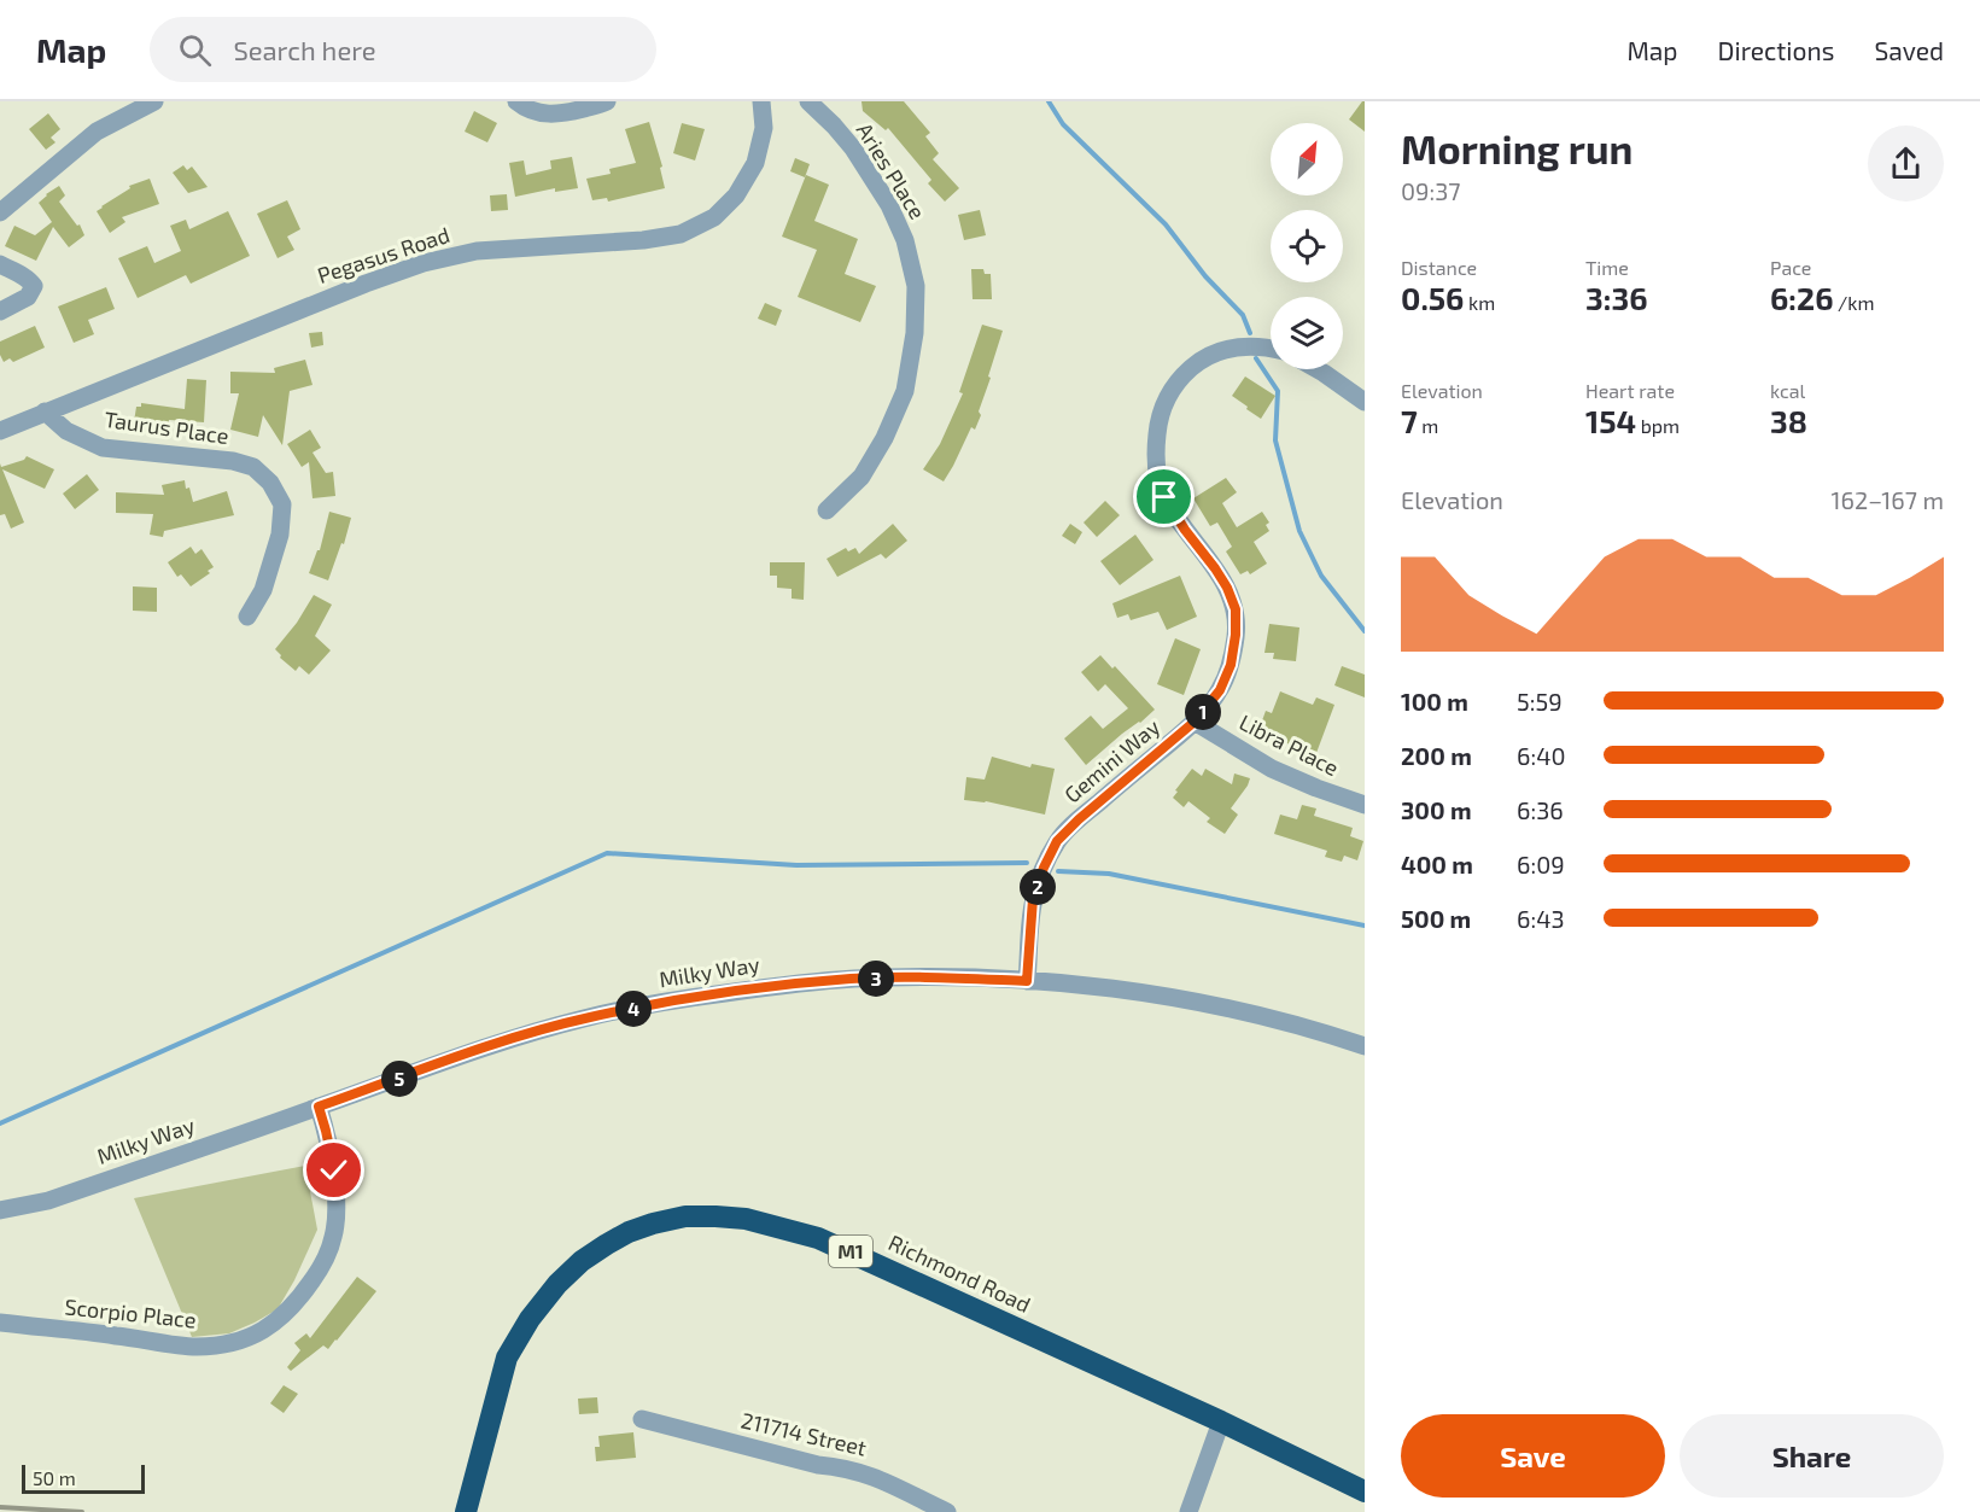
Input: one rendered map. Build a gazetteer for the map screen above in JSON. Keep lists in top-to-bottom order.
{
  "streets": {
    "highway": ["M1", "Richmond Road"],
    "street": [
      "Aries Place",
      "Pegasus Road",
      "Taurus Place",
      "Libra Place",
      "Gemini Way",
      "Milky Way",
      "Scorpio Place",
      "211714 Street"
    ]
  },
  "crossings": [
    ["Pegasus Road", "Taurus Place"],
    ["Libra Place", "Gemini Way"],
    ["Gemini Way", "Milky Way"],
    ["Milky Way", "Scorpio Place"]
  ],
  "scale_bar": "50 m",
  "north": "top right",
  "page": {
    "header": "Map",
    "search": "Search here",
    "nav": ["Map", "Directions", "Saved"],
    "heading": ["Morning run", "09:37"],
    "stats": [
      ["Distance", "0.56 km"],
      ["Time", "3:36"],
      ["Pace", "6:26 /km"],
      ["Elevation", "7 m"],
      ["Heart rate", "154 bpm"],
      ["kcal", "38"]
    ],
    "chart": ["Elevation", "162–167 m"],
    "list": [
      {
        "name": "100 m",
        "note": "5:59"
      },
      {
        "name": "200 m",
        "note": "6:40"
      },
      {
        "name": "300 m",
        "note": "6:36"
      },
      {
        "name": "400 m",
        "note": "6:09"
      },
      {
        "name": "500 m",
        "note": "6:43"
      }
    ],
    "pins": [
      "1",
      "2",
      "3",
      "4",
      "5"
    ],
    "buttons": ["Save", "Share"],
    "scale": "50 m"
  }
}
